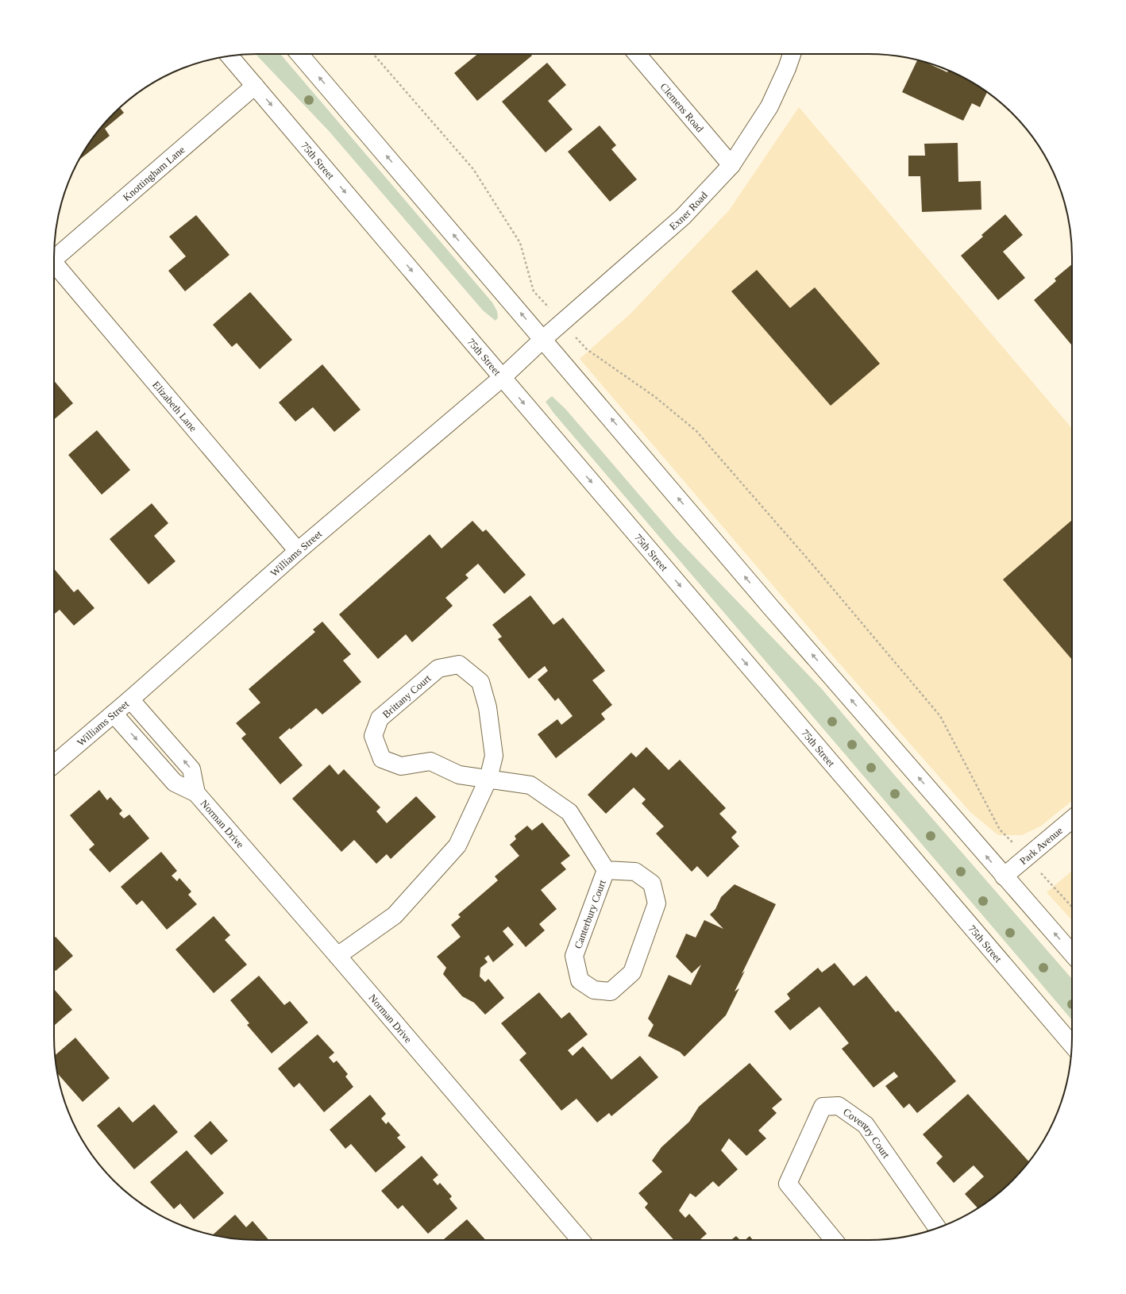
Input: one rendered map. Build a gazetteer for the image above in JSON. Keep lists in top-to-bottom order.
{
  "streets": {
    "street": [
      "Clemens Road",
      "75th Street",
      "Knottingham Lane",
      "Exner Road",
      "Elizabeth Lane",
      "Williams Street",
      "Brittany Court",
      "Norman Drive",
      "Park Avenue",
      "Canterbury Court",
      "Coventry Court"
    ]
  },
  "crossings": [
    ["Clemens Road", "Exner Road"],
    ["75th Street", "Knottingham Lane"],
    ["75th Street", "Williams Street"],
    ["Exner Road", "Williams Street"],
    ["Elizabeth Lane", "Williams Street"],
    ["Williams Street", "Norman Drive"],
    ["Brittany Court", "Norman Drive"],
    ["Brittany Court", "Canterbury Court"]
  ]
}
